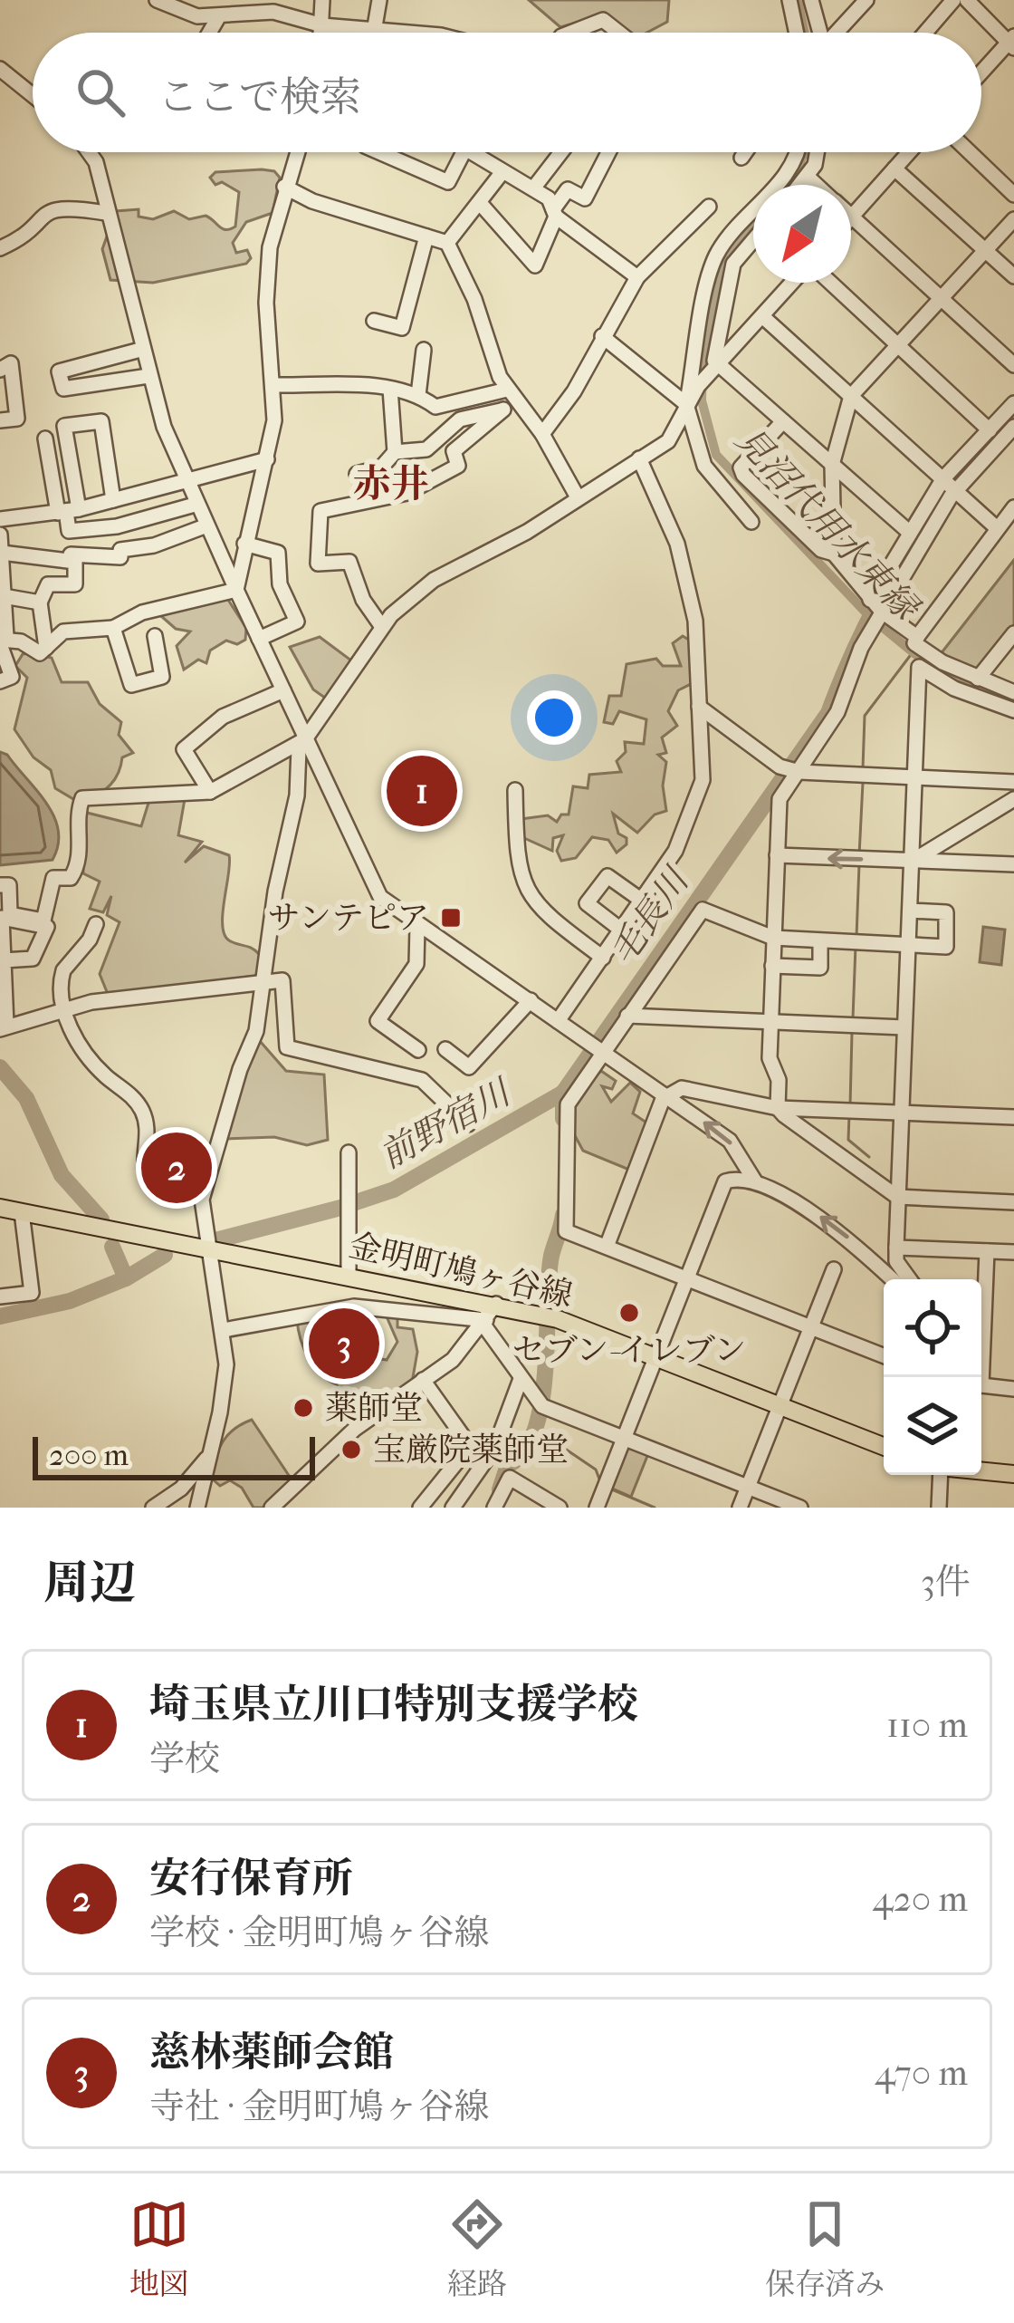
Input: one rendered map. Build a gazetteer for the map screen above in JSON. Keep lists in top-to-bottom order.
{
  "streets": {
    "main road": ["金明町鳩ヶ谷線"]
  },
  "districts": ["赤井"],
  "water": ["見沼代用水東縁", "毛長川", "前野宿川"],
  "places": {
    "transit": ["サンテピア"],
    "other": ["セブン-イレブン", "薬師堂", "宝厳院薬師堂"]
  },
  "scale_bar": "200 m",
  "north": "bottom left",
  "page": {
    "search": "ここで検索",
    "pins": ["1", "2", "3"],
    "scale": "200 m",
    "heading": ["周辺", "3件"],
    "list": [
      {
        "mark": "1",
        "name": "埼玉県立川口特別支援学校",
        "note": "学校",
        "value": "110 m"
      },
      {
        "mark": "2",
        "name": "安行保育所",
        "note": "学校 · 金明町鳩ヶ谷線",
        "value": "420 m"
      },
      {
        "mark": "3",
        "name": "慈林薬師会館",
        "note": "寺社 · 金明町鳩ヶ谷線",
        "value": "470 m"
      }
    ],
    "nav": ["地図", "経路", "保存済み"]
  }
}
